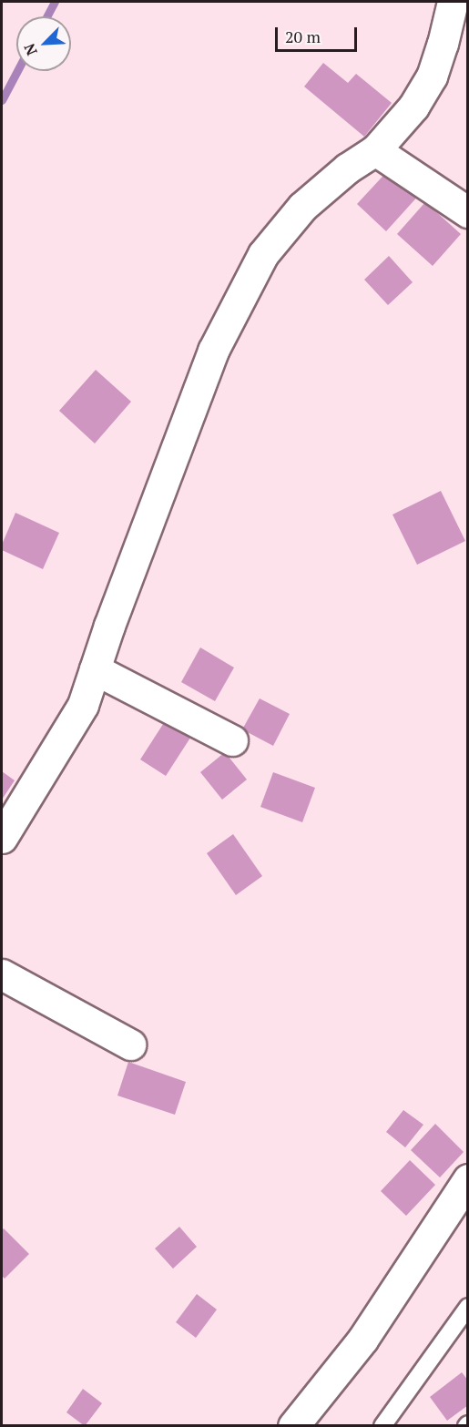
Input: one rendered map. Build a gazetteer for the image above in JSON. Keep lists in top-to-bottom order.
{
  "scale_bar": "20 m",
  "north": "bottom left"
}
